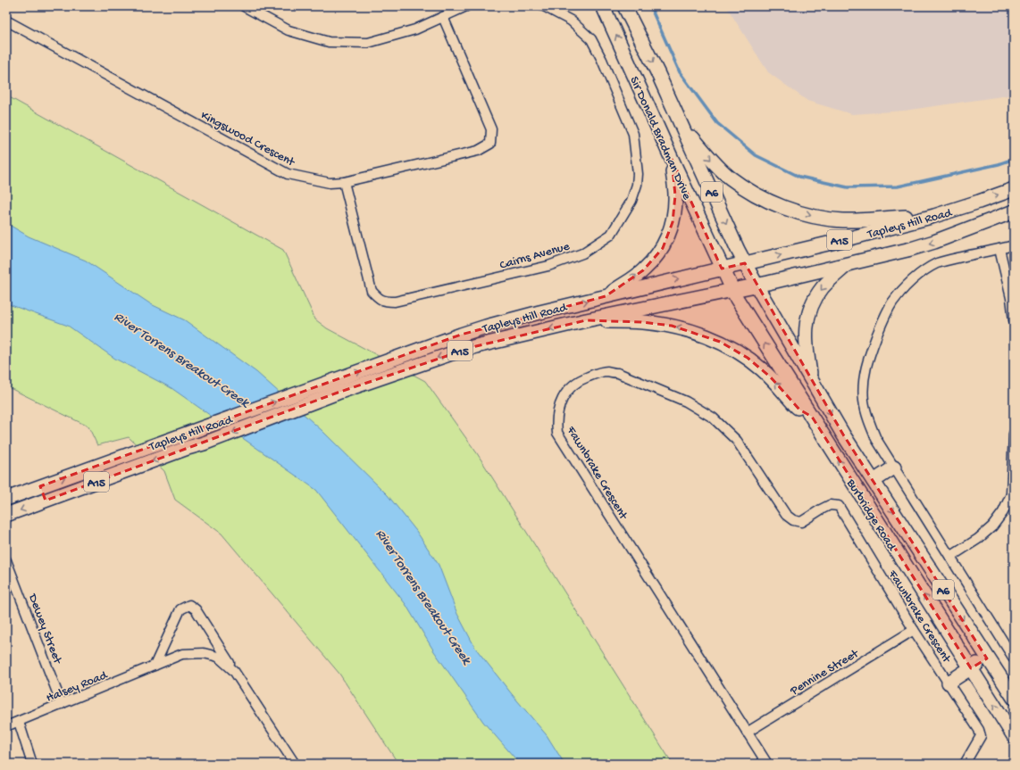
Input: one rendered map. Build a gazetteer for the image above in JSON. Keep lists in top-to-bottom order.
{
  "streets": {
    "main road": [
      "Sir Donald Bradman Drive",
      "A6",
      "Tapleys Hill Road",
      "A15",
      "Burbridge Road"
    ],
    "street": [
      "Kingswood Crescent",
      "Cairns Avenue",
      "Fawnbrake Crescent",
      "Dewey Street",
      "Pennine Street",
      "Halsey Road"
    ]
  },
  "crossings": [
    ["Kingswood Crescent", "Cairns Avenue"],
    ["Sir Donald Bradman Drive", "A6"],
    ["Sir Donald Bradman Drive", "Tapleys Hill Road"],
    ["A6", "Tapleys Hill Road"],
    ["A6", "Burbridge Road"],
    ["Tapleys Hill Road", "Burbridge Road"],
    ["Fawnbrake Crescent", "Pennine Street"],
    ["Dewey Street", "Halsey Road"]
  ],
  "water": ["River Torrens Breakout Creek"]
}
